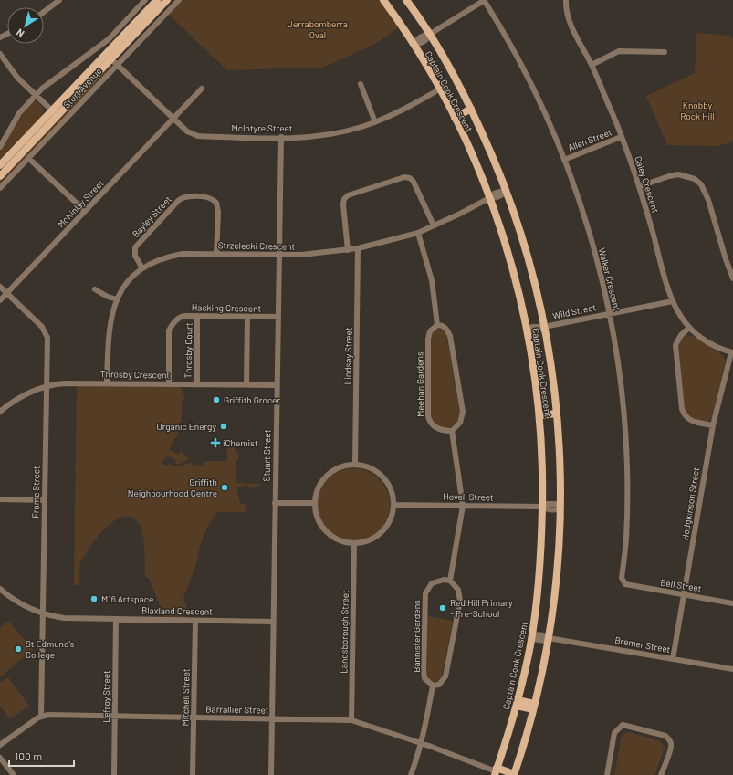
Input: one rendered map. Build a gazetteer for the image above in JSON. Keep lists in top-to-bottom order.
{
  "streets": {
    "main road": ["Sturt Avenue", "Captain Cook Crescent"],
    "street": [
      "McIntyre Street",
      "Allen Street",
      "Caley Crescent",
      "McKinlay Street",
      "Bayley Street",
      "Strzelecki Crescent",
      "Walker Crescent",
      "Hacking Crescent",
      "Wild Street",
      "Throsby Court",
      "Lindsay Street",
      "Throsby Crescent",
      "Meehan Gardens",
      "Stuart Street",
      "Frome Street",
      "Hovell Street",
      "Hodgkinson Street",
      "Bell Street",
      "Blaxland Crescent",
      "Landsborough Street",
      "Bannister Gardens",
      "Bremer Street",
      "Lefroy Street",
      "Mitchell Street",
      "Barrallier Street"
    ]
  },
  "crossings": [
    ["Sturt Avenue", "McIntyre Street"],
    ["Captain Cook Crescent", "McIntyre Street"],
    ["Captain Cook Crescent", "Strzelecki Crescent"],
    ["Captain Cook Crescent", "Wild Street"],
    ["Captain Cook Crescent", "Hovell Street"],
    ["Captain Cook Crescent", "Bremer Street"],
    ["Captain Cook Crescent", "Barrallier Street"],
    ["McIntyre Street", "McKinlay Street"],
    ["McIntyre Street", "Stuart Street"],
    ["Allen Street", "Caley Crescent"],
    ["Allen Street", "Walker Crescent"],
    ["Caley Crescent", "Wild Street"],
    ["Caley Crescent", "Hodgkinson Street"],
    ["McKinlay Street", "Frome Street"],
    ["Bayley Street", "Strzelecki Crescent"],
    ["Strzelecki Crescent", "Lindsay Street"],
    ["Strzelecki Crescent", "Throsby Crescent"],
    ["Strzelecki Crescent", "Stuart Street"],
    ["Walker Crescent", "Wild Street"],
    ["Walker Crescent", "Bell Street"],
    ["Hacking Crescent", "Throsby Court"],
    ["Hacking Crescent", "Throsby Crescent"],
    ["Hacking Crescent", "Stuart Street"],
    ["Throsby Court", "Throsby Crescent"],
    ["Lindsay Street", "Hovell Street"],
    ["Lindsay Street", "Landsborough Street"],
    ["Throsby Crescent", "Stuart Street"],
    ["Throsby Crescent", "Frome Street"],
    ["Stuart Street", "Blaxland Crescent"],
    ["Stuart Street", "Barrallier Street"],
    ["Frome Street", "Blaxland Crescent"],
    ["Frome Street", "Barrallier Street"],
    ["Hovell Street", "Landsborough Street"],
    ["Hodgkinson Street", "Bell Street"],
    ["Hodgkinson Street", "Bremer Street"],
    ["Blaxland Crescent", "Lefroy Street"],
    ["Blaxland Crescent", "Mitchell Street"],
    ["Landsborough Street", "Barrallier Street"],
    ["Lefroy Street", "Barrallier Street"],
    ["Mitchell Street", "Barrallier Street"]
  ],
  "parks": ["Jerrabomberra Oval", "Knobby Rock Hill"],
  "places": {
    "other": [
      "Griffith Grocer",
      "Organic Energy",
      "Griffith Neighbourhood Centre",
      "M16 Artspace",
      "Red Hill Primary - Pre-School",
      "St Edmund's College"
    ],
    "health": ["iChemist"]
  },
  "scale_bar": "100 m",
  "north": "bottom left"
}
